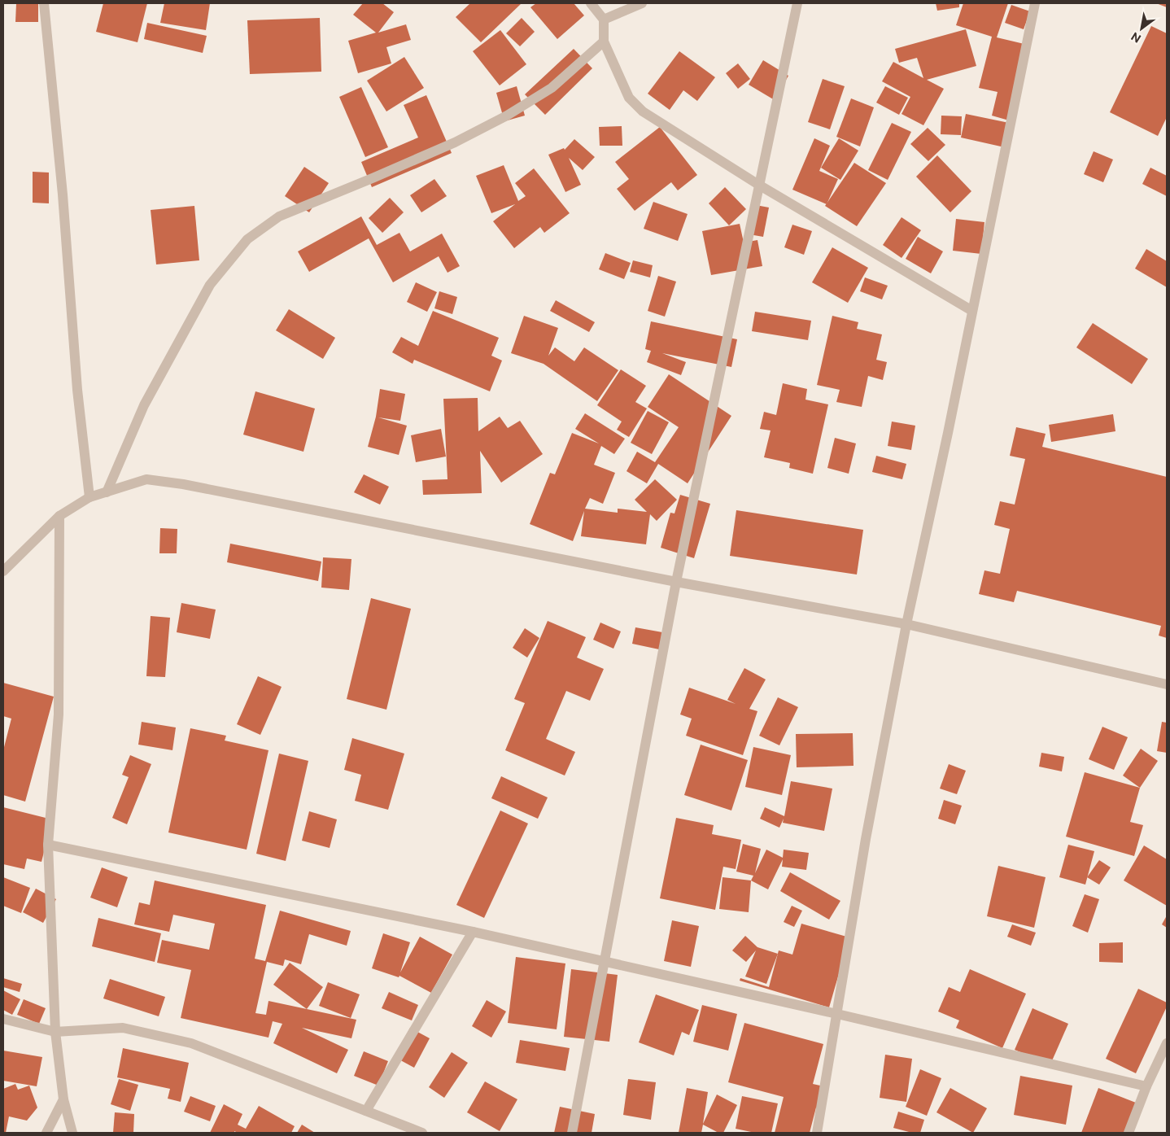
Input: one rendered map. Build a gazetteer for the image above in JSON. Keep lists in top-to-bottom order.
{
  "north": "bottom left"
}
